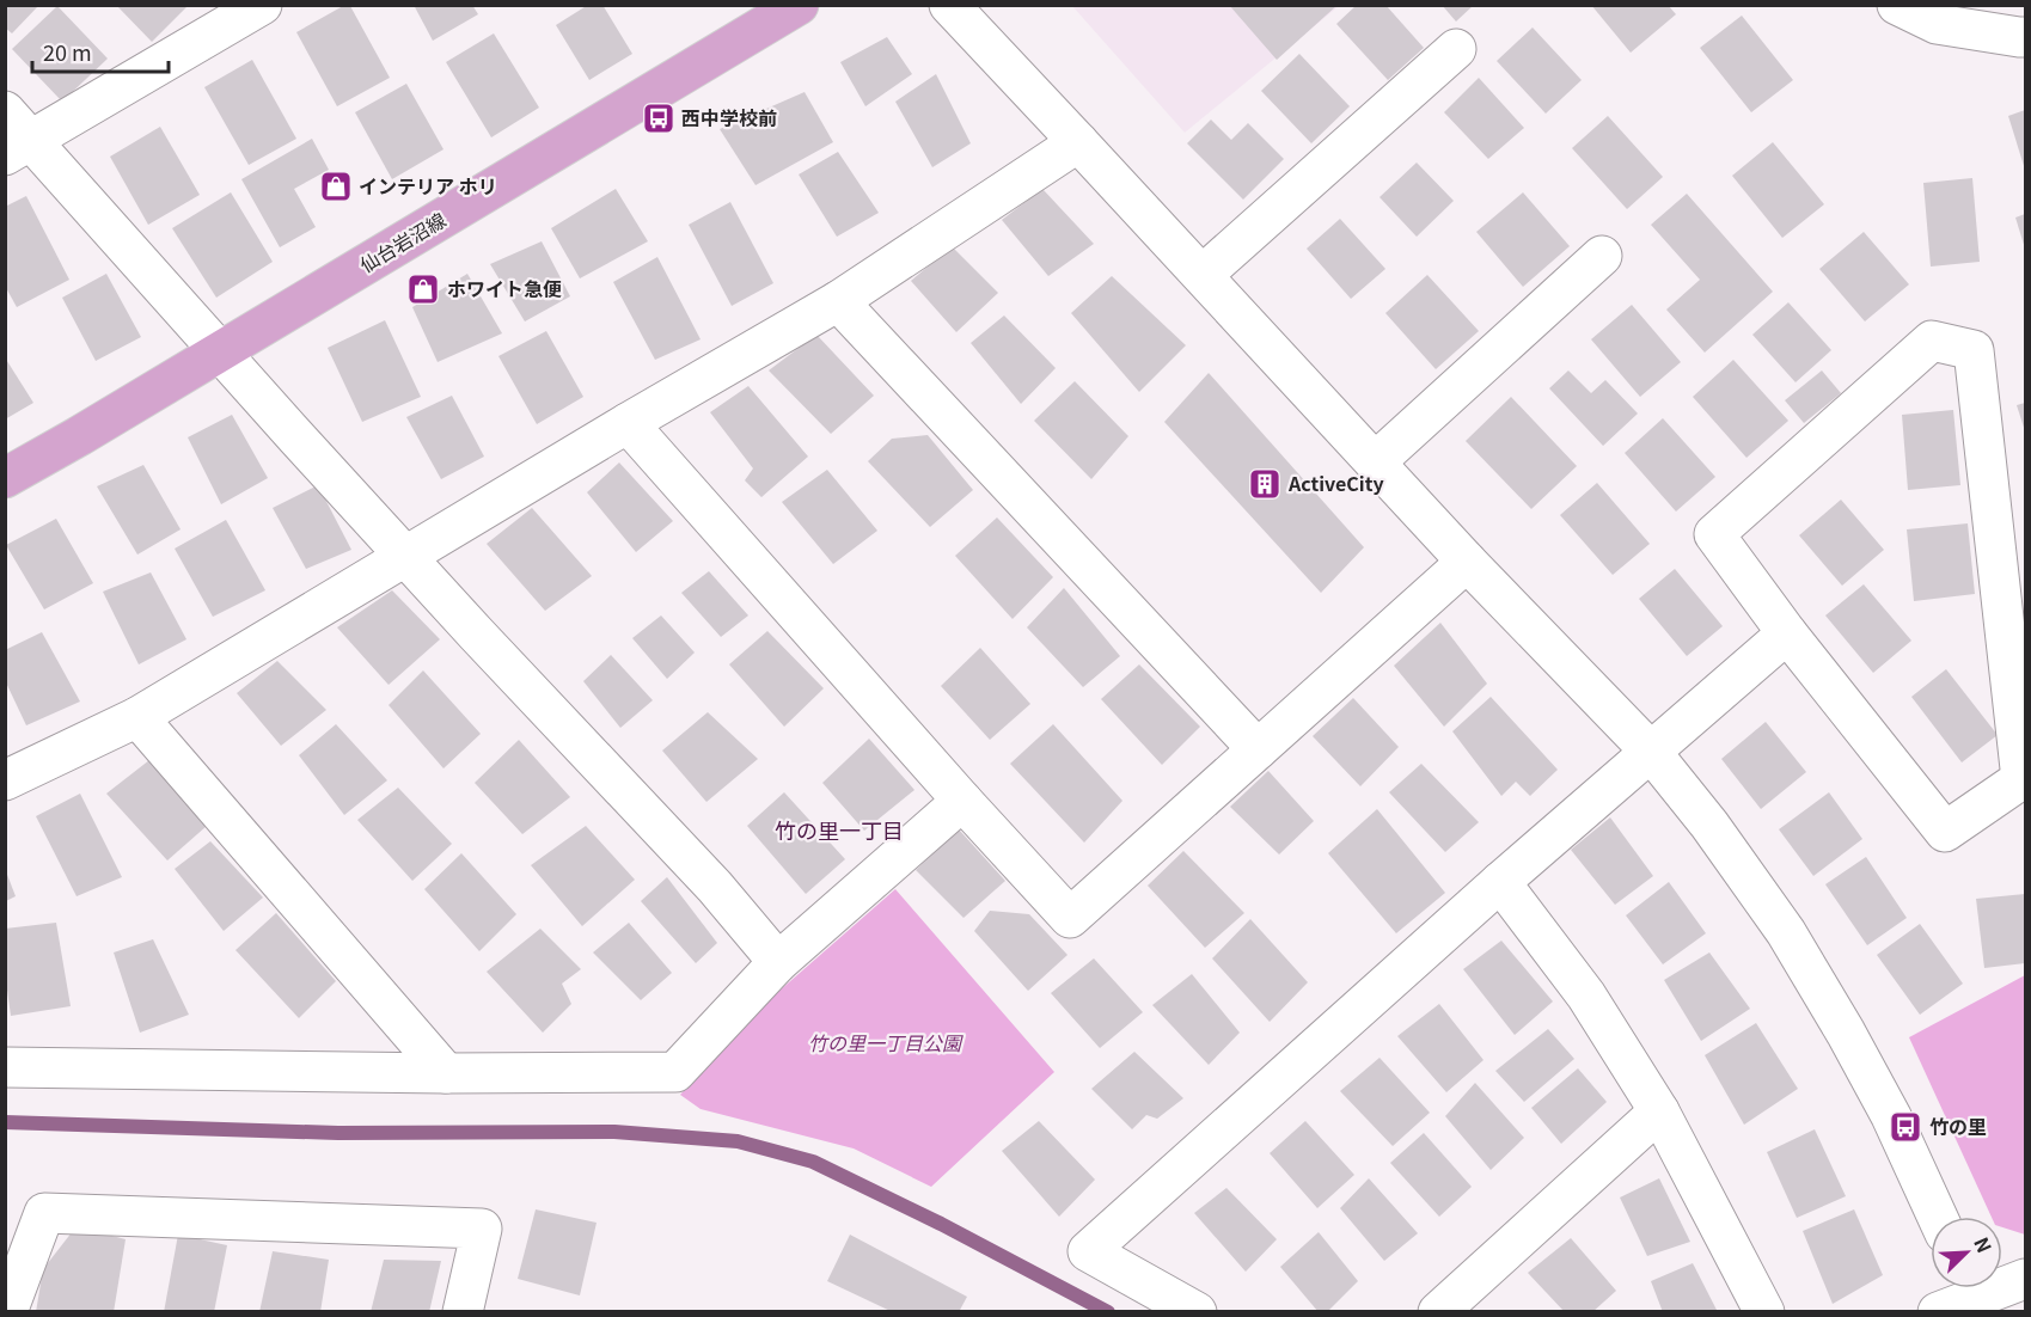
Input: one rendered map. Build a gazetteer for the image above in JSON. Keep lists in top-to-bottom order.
{
  "streets": {
    "main road": ["仙台岩沼線"]
  },
  "districts": ["竹の里一丁目"],
  "parks": ["竹の里一丁目公園"],
  "places": {
    "bus stop": ["西中学校前", "竹の里"],
    "shop": ["インテリア ホリ", "ホワイト急便"],
    "building": ["ActiveCity"]
  },
  "scale_bar": "20 m",
  "north": "top right"
}
